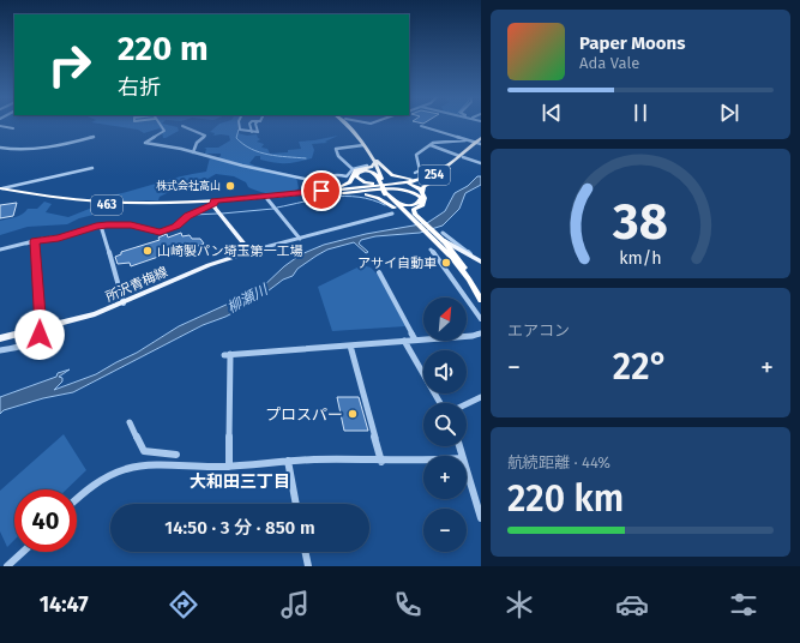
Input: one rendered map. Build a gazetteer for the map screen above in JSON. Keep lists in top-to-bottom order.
{
  "streets": {
    "highway": ["254", "463"],
    "main road": ["所沢青梅線"]
  },
  "crossings": [
    ["254", "463"]
  ],
  "districts": ["大和田三丁目"],
  "water": ["柳瀬川"],
  "places": [
    "株式会社高山",
    "山崎製パン埼玉第一工場",
    "アサイ自動車",
    "プロスパー"
  ],
  "north": "top right",
  "page": {
    "turn": ["220 m", "右折"],
    "song": ["Paper Moons", "Ada Vale"],
    "tile": [
      "エアコン",
      ["航続距離 · 44%", "220 km"]
    ],
    "map_buttons": ["+", "−"],
    "heat": ["−", "22°", "+"],
    "limit": "40",
    "trip": "14:50 · 3 分 · 850 m",
    "tabs": "14:47",
    "gauge": ["38", "km/h"]
  }
}
